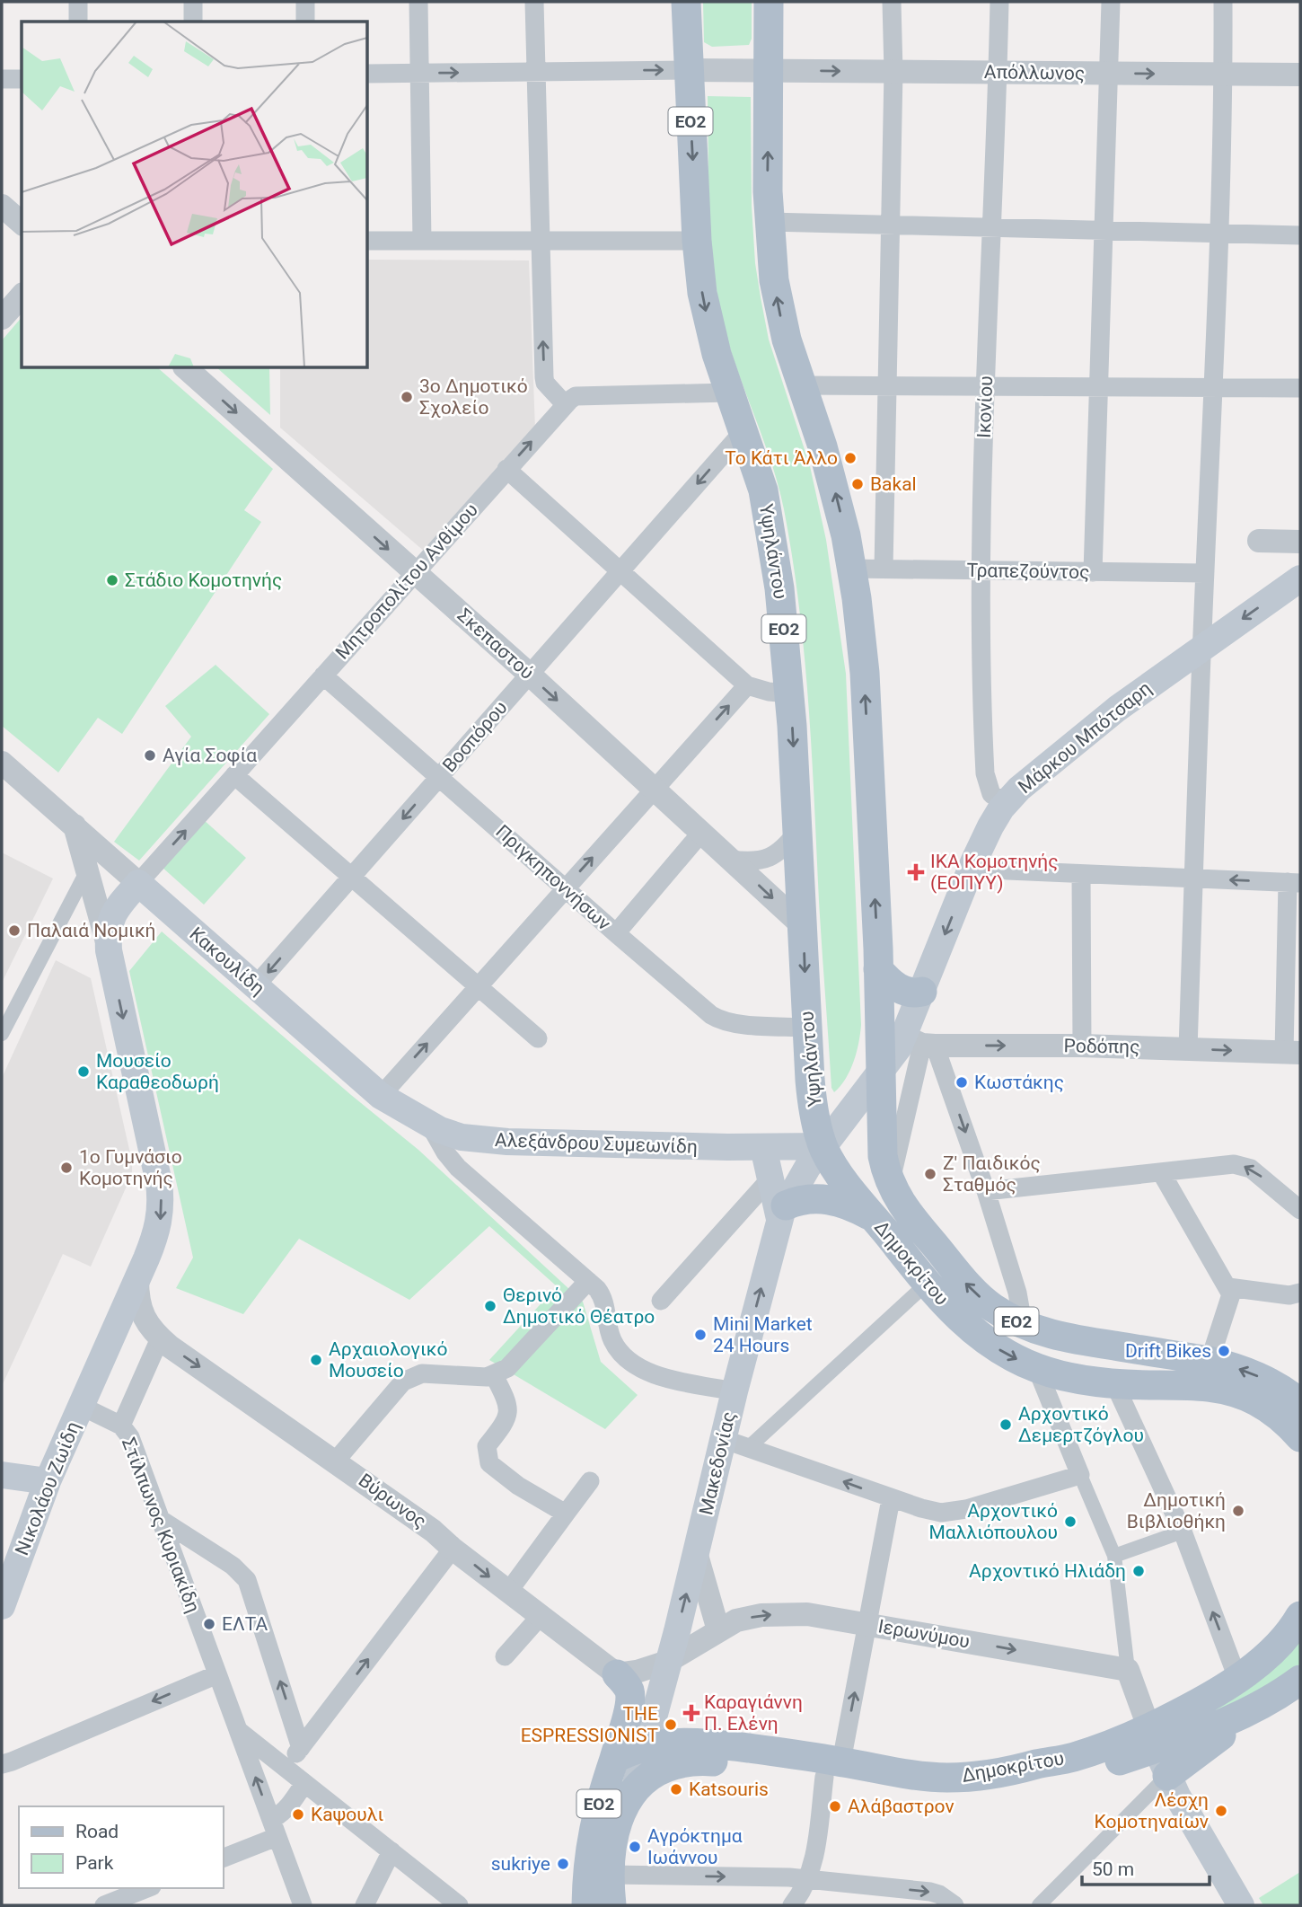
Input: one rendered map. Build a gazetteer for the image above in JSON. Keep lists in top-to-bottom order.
{
  "streets": {
    "main road": [
      "ΕΟ2",
      "Υψηλάντου",
      "Μάρκου Μπότσαρη",
      "Κακουλίδη",
      "Αλεξάνδρου Συμεωνίδη",
      "Δημοκρίτου",
      "Μακεδονίας",
      "Νικολάου Ζωίδη"
    ],
    "street": [
      "Απόλλωνος",
      "Ικονίου",
      "Τραπεζούντος",
      "Μητροπολίτου Ανθίμου",
      "Σκεπαστού",
      "Βοσπόρου",
      "Πριγκηποννήσων",
      "Ροδόπης",
      "Βύρωνος",
      "Στίλπωνος Κυριακίδη",
      "Ιερωνύμου"
    ]
  },
  "crossings": [
    ["Απόλλωνος", "ΕΟ2"],
    ["Απόλλωνος", "Ικονίου"],
    ["Απόλλωνος", "Υψηλάντου"],
    ["ΕΟ2", "Τραπεζούντος"],
    ["ΕΟ2", "Μάρκου Μπότσαρη"],
    ["ΕΟ2", "Δημοκρίτου"],
    ["ΕΟ2", "Μακεδονίας"],
    ["Ικονίου", "Τραπεζούντος"],
    ["Ικονίου", "Μάρκου Μπότσαρη"],
    ["Υψηλάντου", "Σκεπαστού"],
    ["Υψηλάντου", "Βοσπόρου"],
    ["Υψηλάντου", "Μάρκου Μπότσαρη"],
    ["Υψηλάντου", "Πριγκηποννήσων"],
    ["Υψηλάντου", "Αλεξάνδρου Συμεωνίδη"],
    ["Υψηλάντου", "Δημοκρίτου"],
    ["Υψηλάντου", "Μακεδονίας"],
    ["Μητροπολίτου Ανθίμου", "Σκεπαστού"],
    ["Μητροπολίτου Ανθίμου", "Πριγκηποννήσων"],
    ["Μητροπολίτου Ανθίμου", "Κακουλίδη"],
    ["Σκεπαστού", "Βοσπόρου"],
    ["Βοσπόρου", "Πριγκηποννήσων"],
    ["Βοσπόρου", "Κακουλίδη"],
    ["Μάρκου Μπότσαρη", "Ροδόπης"],
    ["Μάρκου Μπότσαρη", "Αλεξάνδρου Συμεωνίδη"],
    ["Μάρκου Μπότσαρη", "Δημοκρίτου"],
    ["Μάρκου Μπότσαρη", "Μακεδονίας"],
    ["Κακουλίδη", "Αλεξάνδρου Συμεωνίδη"],
    ["Αλεξάνδρου Συμεωνίδη", "Δημοκρίτου"],
    ["Αλεξάνδρου Συμεωνίδη", "Μακεδονίας"],
    ["Δημοκρίτου", "Μακεδονίας"],
    ["Μακεδονίας", "Ιερωνύμου"],
    ["Νικολάου Ζωίδη", "Στίλπωνος Κυριακίδη"],
    ["Βύρωνος", "Ιερωνύμου"]
  ],
  "one_way": [
    "Μητροπολίτου Ανθίμου",
    "Σκεπαστού",
    "Μακεδονίας",
    "Βύρωνος"
  ],
  "places": {
    "other": [
      "3ο Δημοτικό Σχολείο",
      "Το Κάτι Άλλο",
      "Bakal",
      "Στάδιο Κομοτηνής",
      "Αγία Σοφία",
      "Παλαιά Νομική",
      "Μουσείο Καραθεοδωρή",
      "Κωστάκης",
      "1ο Γυμνάσιο Κομοτηνής",
      "Ζ' Παιδικός Σταθμός",
      "Θερινό Δημοτικό Θέατρο",
      "Mini Market 24 Hours",
      "Drift Bikes",
      "Αρχαιολογικό Μουσείο",
      "Αρχοντικό Δεμερτζόγλου",
      "Δημοτική Βιβλιοθήκη",
      "Αρχοντικό Μαλλιόπουλου",
      "Αρχοντικό Ηλιάδη",
      "ΕΛΤΑ",
      "THE ESPRESSIONIST",
      "Katsouris",
      "Αλάβαστρον",
      "Λέσχη Κομοτηναίων",
      "Kaψουλι",
      "Αγρόκτημα Ιωάννου",
      "sukriye"
    ],
    "health": ["ΙΚΑ Κομοτηνής (ΕΟΠΥΥ)", "Καραγιάννη Π. Ελένη"]
  },
  "legend": ["Road", "Park"],
  "scale_bar": "50 m"
}
